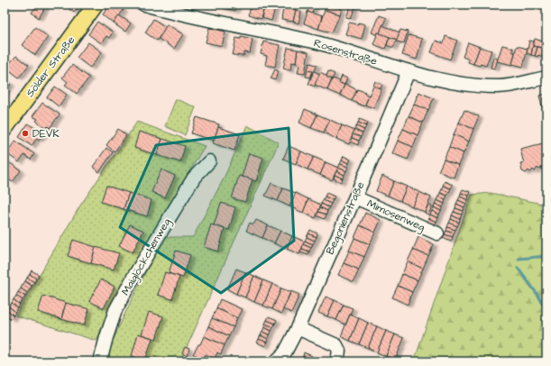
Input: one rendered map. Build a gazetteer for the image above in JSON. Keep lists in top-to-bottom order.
{
  "streets": {
    "main road": ["Sölder Straße"],
    "street": [
      "Rosenstraße",
      "Mimosenweg",
      "Begonienstraße",
      "Maiglöckchenweg"
    ]
  },
  "crossings": [
    ["Rosenstraße", "Begonienstraße"],
    ["Mimosenweg", "Begonienstraße"]
  ],
  "places": ["DEVK"]
}
